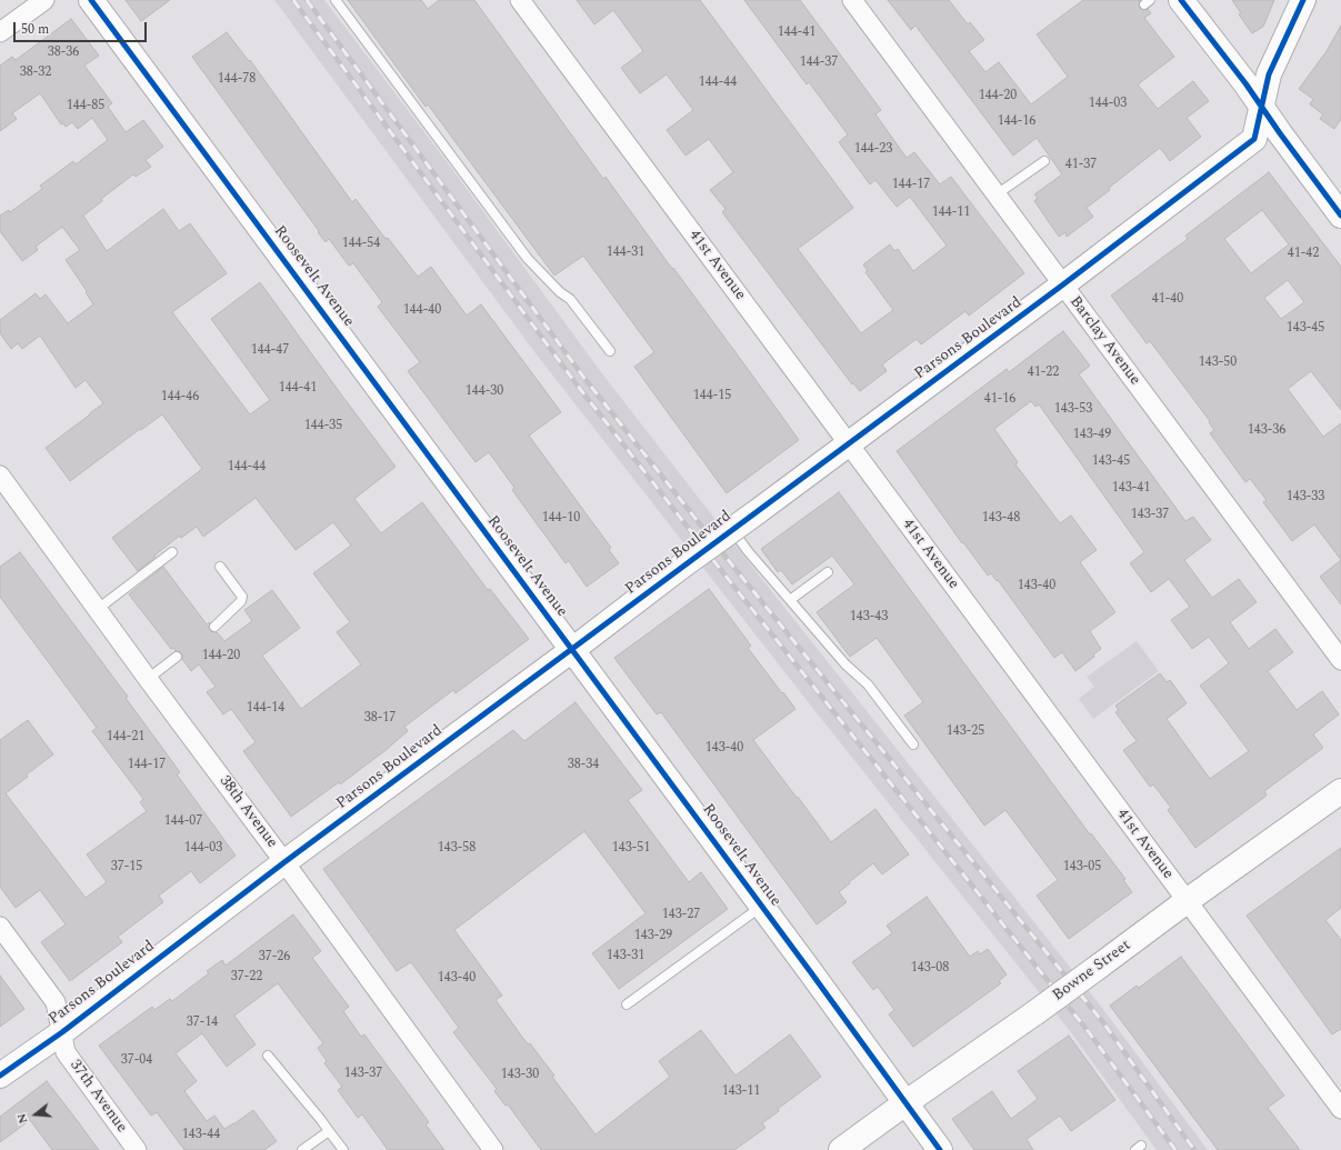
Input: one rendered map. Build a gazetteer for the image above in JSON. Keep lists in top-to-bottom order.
{
  "streets": {
    "street": [
      "41st Avenue",
      "Roosevelt Avenue",
      "Parsons Boulevard",
      "Barclay Avenue",
      "38th Avenue",
      "Bowne Street",
      "37th Avenue"
    ]
  },
  "crossings": [
    ["41st Avenue", "Parsons Boulevard"],
    ["41st Avenue", "Bowne Street"],
    ["Roosevelt Avenue", "Parsons Boulevard"],
    ["Roosevelt Avenue", "Bowne Street"],
    ["Parsons Boulevard", "Barclay Avenue"],
    ["Parsons Boulevard", "38th Avenue"],
    ["Parsons Boulevard", "37th Avenue"]
  ],
  "house_numbers": [
    "144-41",
    "38-36",
    "144-37",
    "38-32",
    "144-78",
    "144-44",
    "144-20",
    "144-03",
    "144-85",
    "144-16",
    "144-23",
    "41-37",
    "144-17",
    "144-11",
    "144-54",
    "144-31",
    "41-42",
    "41-40",
    "144-40",
    "143-45",
    "144-47",
    "143-50",
    "41-22",
    "144-41",
    "144-30",
    "144-15",
    "144-46",
    "41-16",
    "143-53",
    "144-35",
    "143-36",
    "143-49",
    "143-45",
    "144-44",
    "143-41",
    "143-33",
    "143-37",
    "144-10",
    "143-48",
    "143-40",
    "143-43",
    "144-20",
    "144-14",
    "38-17",
    "143-25",
    "144-21",
    "143-40",
    "144-17",
    "38-34",
    "144-07",
    "144-03",
    "143-58",
    "143-51",
    "37-15",
    "143-05",
    "143-27",
    "143-29",
    "143-31",
    "37-26",
    "143-08",
    "37-22",
    "143-40",
    "37-14",
    "37-04",
    "143-37",
    "143-30",
    "143-11",
    "143-44"
  ],
  "scale_bar": "50 m",
  "north": "left"
}
